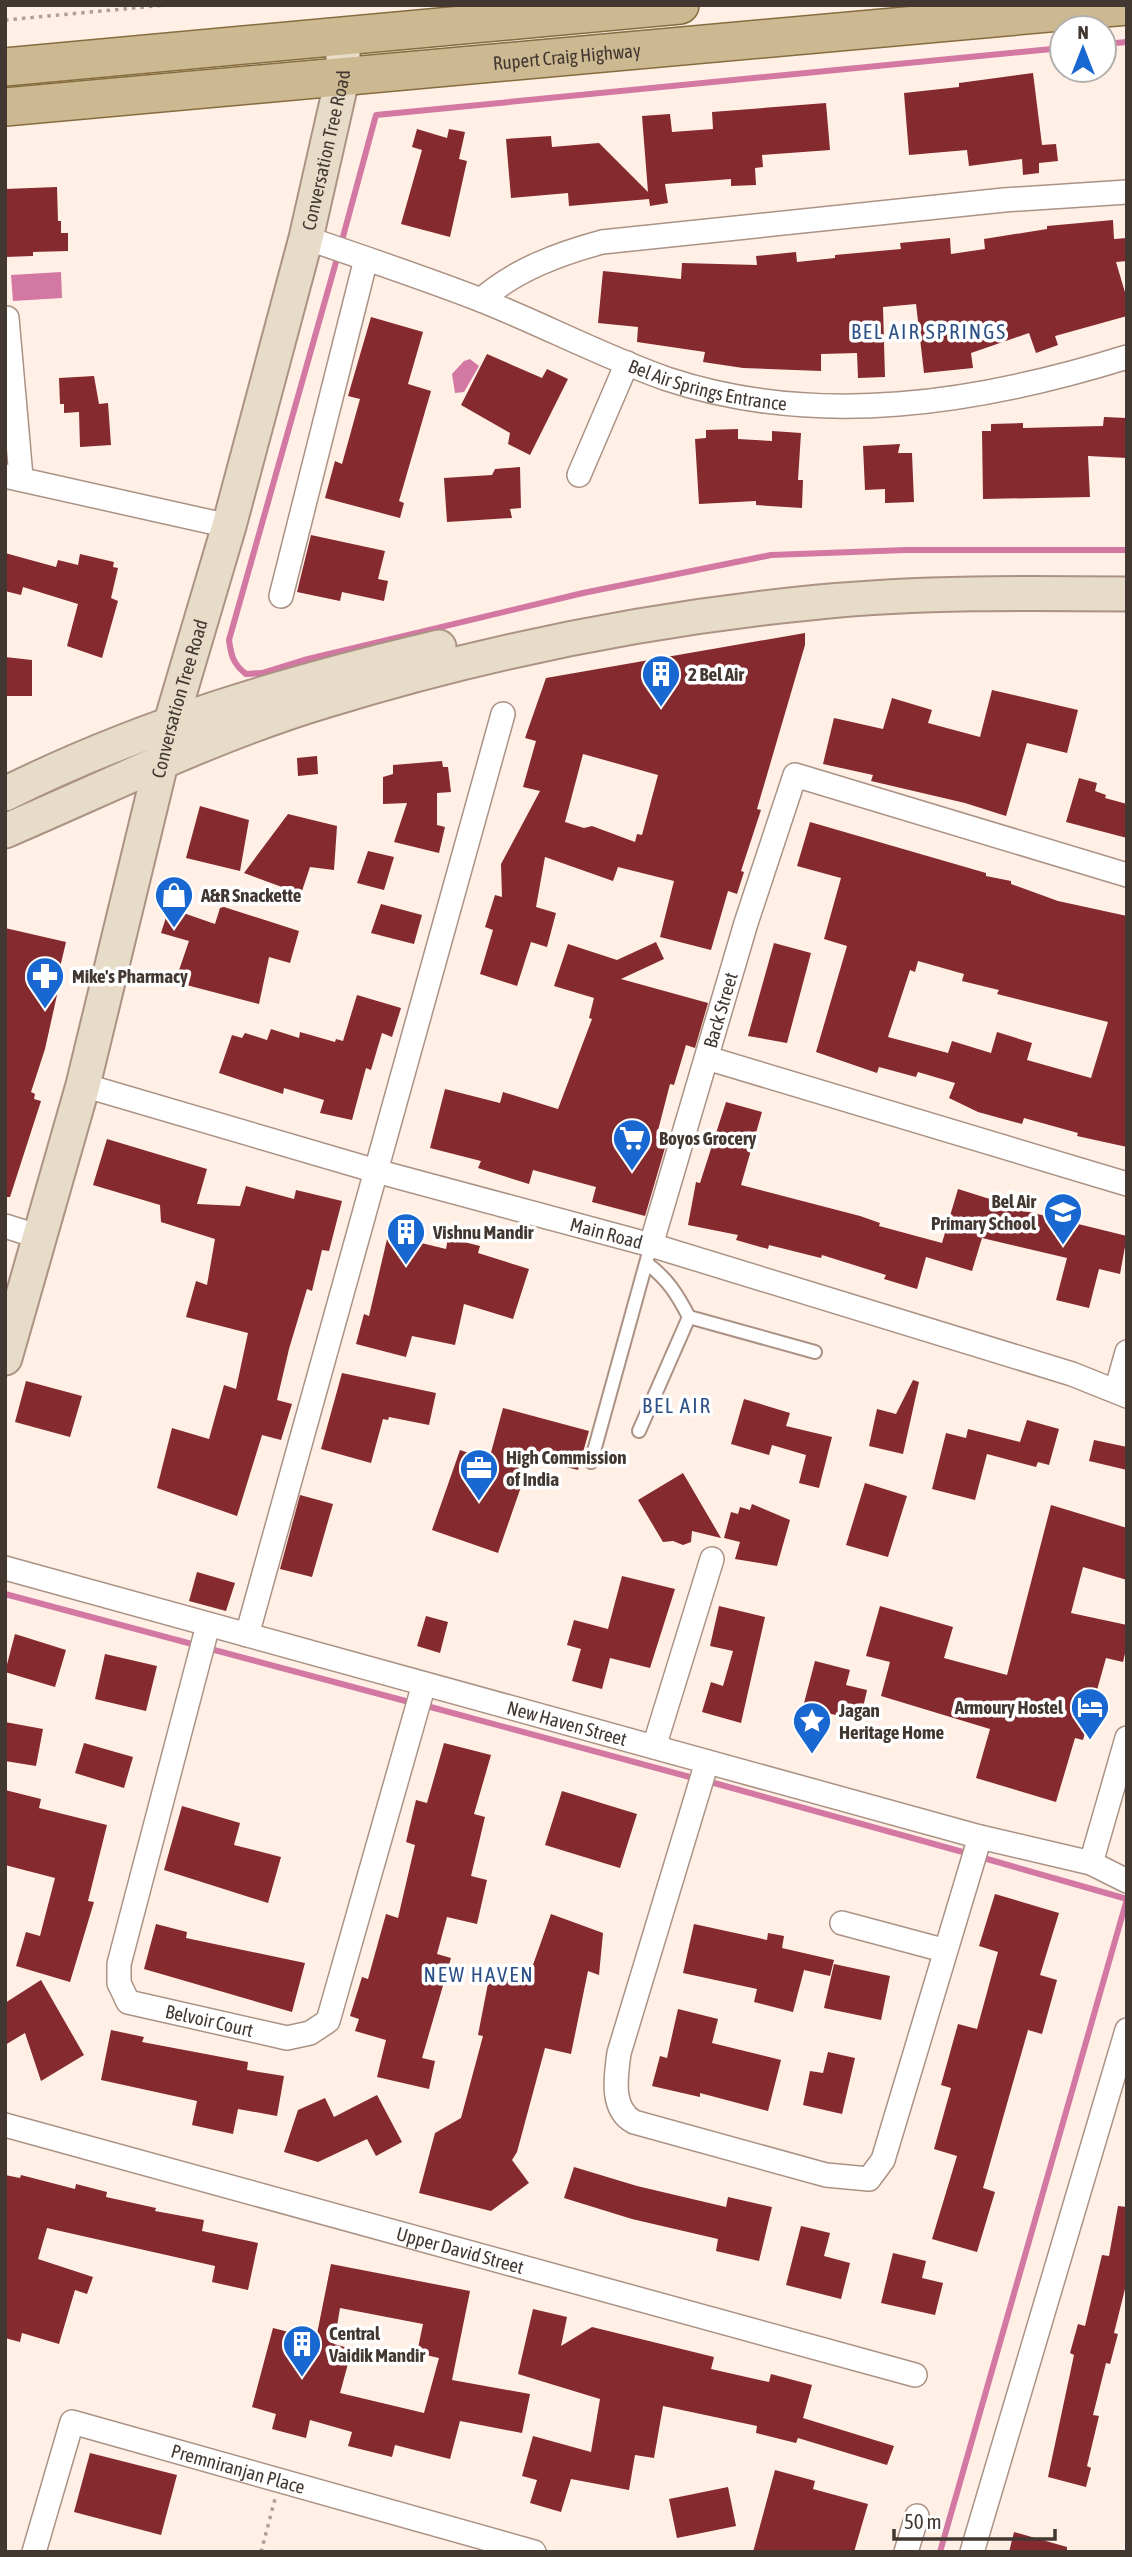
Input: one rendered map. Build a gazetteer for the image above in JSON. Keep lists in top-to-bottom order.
{
  "streets": {
    "main road": ["Rupert Craig Highway", "Conversation Tree Road"],
    "street": [
      "Bel Air Springs Entrance",
      "Back Street",
      "Main Road",
      "New Haven Street",
      "Belvoir Court",
      "Upper David Street",
      "Premniranjan Place"
    ]
  },
  "crossings": [
    ["Rupert Craig Highway", "Conversation Tree Road"],
    ["Conversation Tree Road", "Bel Air Springs Entrance"],
    ["Conversation Tree Road", "Main Road"],
    ["Back Street", "Main Road"],
    ["New Haven Street", "Belvoir Court"]
  ],
  "districts": ["BEL AIR SPRINGS", "BEL AIR", "NEW HAVEN"],
  "places": {
    "building": ["2 Bel Air", "Vishnu Mandir", "Central Vaidik Mandir"],
    "shop": ["A&R Snackette"],
    "pharmacy": ["Mike's Pharmacy"],
    "supermarket": ["Boyos Grocery"],
    "school or university": ["Bel Air Primary School"],
    "office": ["High Commission of India"],
    "hotel": ["Armoury Hostel"],
    "place": ["Jagan Heritage Home"]
  },
  "scale_bar": "50 m",
  "north": "top"
}
